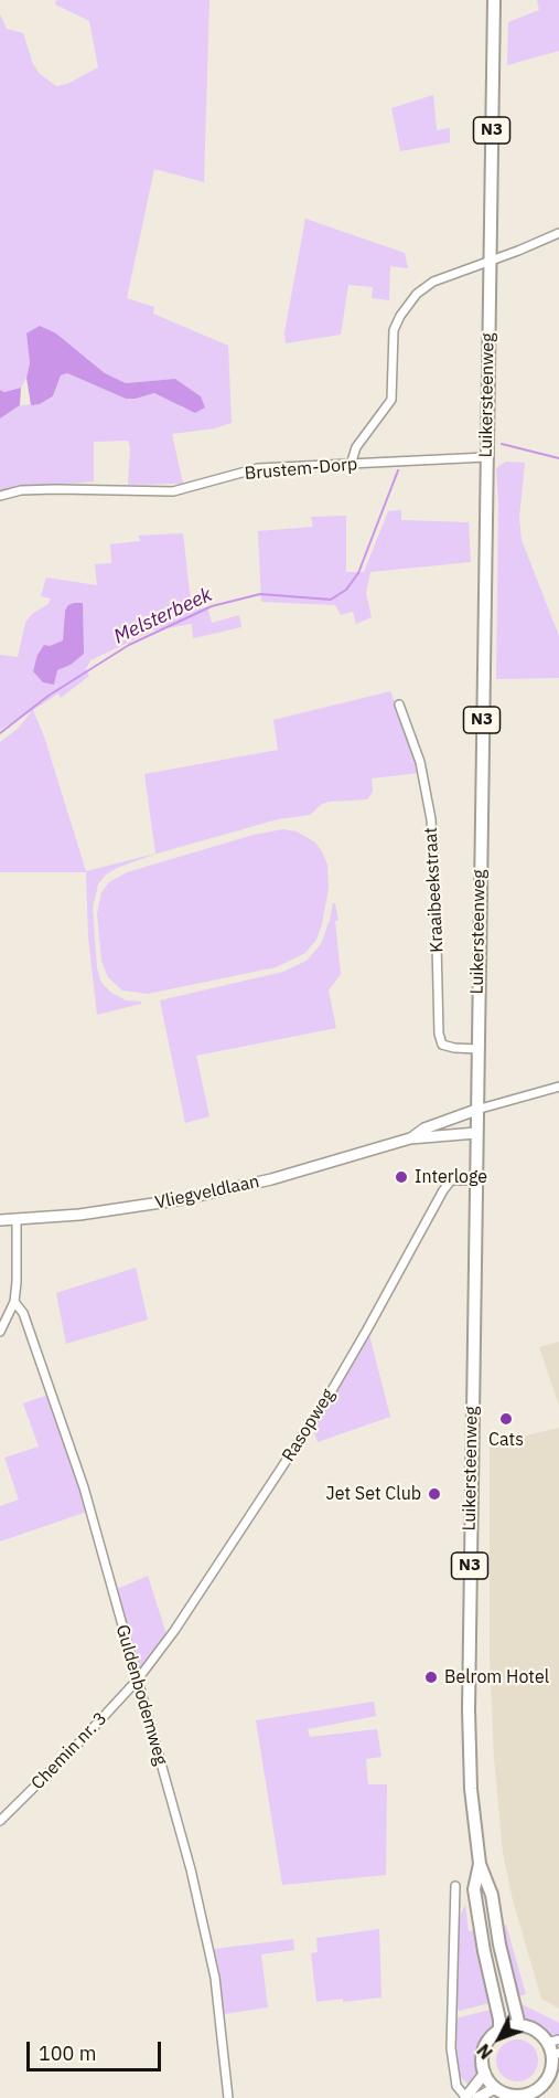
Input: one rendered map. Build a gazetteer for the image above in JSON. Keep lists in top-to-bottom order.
{
  "streets": {
    "main road": ["N3", "Luikersteenweg", "Vliegveldlaan"],
    "street": [
      "Brustem-Dorp",
      "Kraaibeekstraat",
      "Rasopweg",
      "Guldenbodemweg",
      "Chemin nr. 3"
    ]
  },
  "crossings": [
    ["Luikersteenweg", "Brustem-Dorp"],
    ["Luikersteenweg", "Kraaibeekstraat"],
    ["Luikersteenweg", "Vliegveldlaan"],
    ["Luikersteenweg", "Rasopweg"],
    ["Rasopweg", "Guldenbodemweg"],
    ["Rasopweg", "Chemin nr. 3"],
    ["Guldenbodemweg", "Chemin nr. 3"]
  ],
  "water": ["Melsterbeek"],
  "places": [
    "Interloge",
    "Cats",
    "Jet Set Club",
    "Belrom Hotel"
  ],
  "scale_bar": "100 m",
  "north": "bottom left"
}
